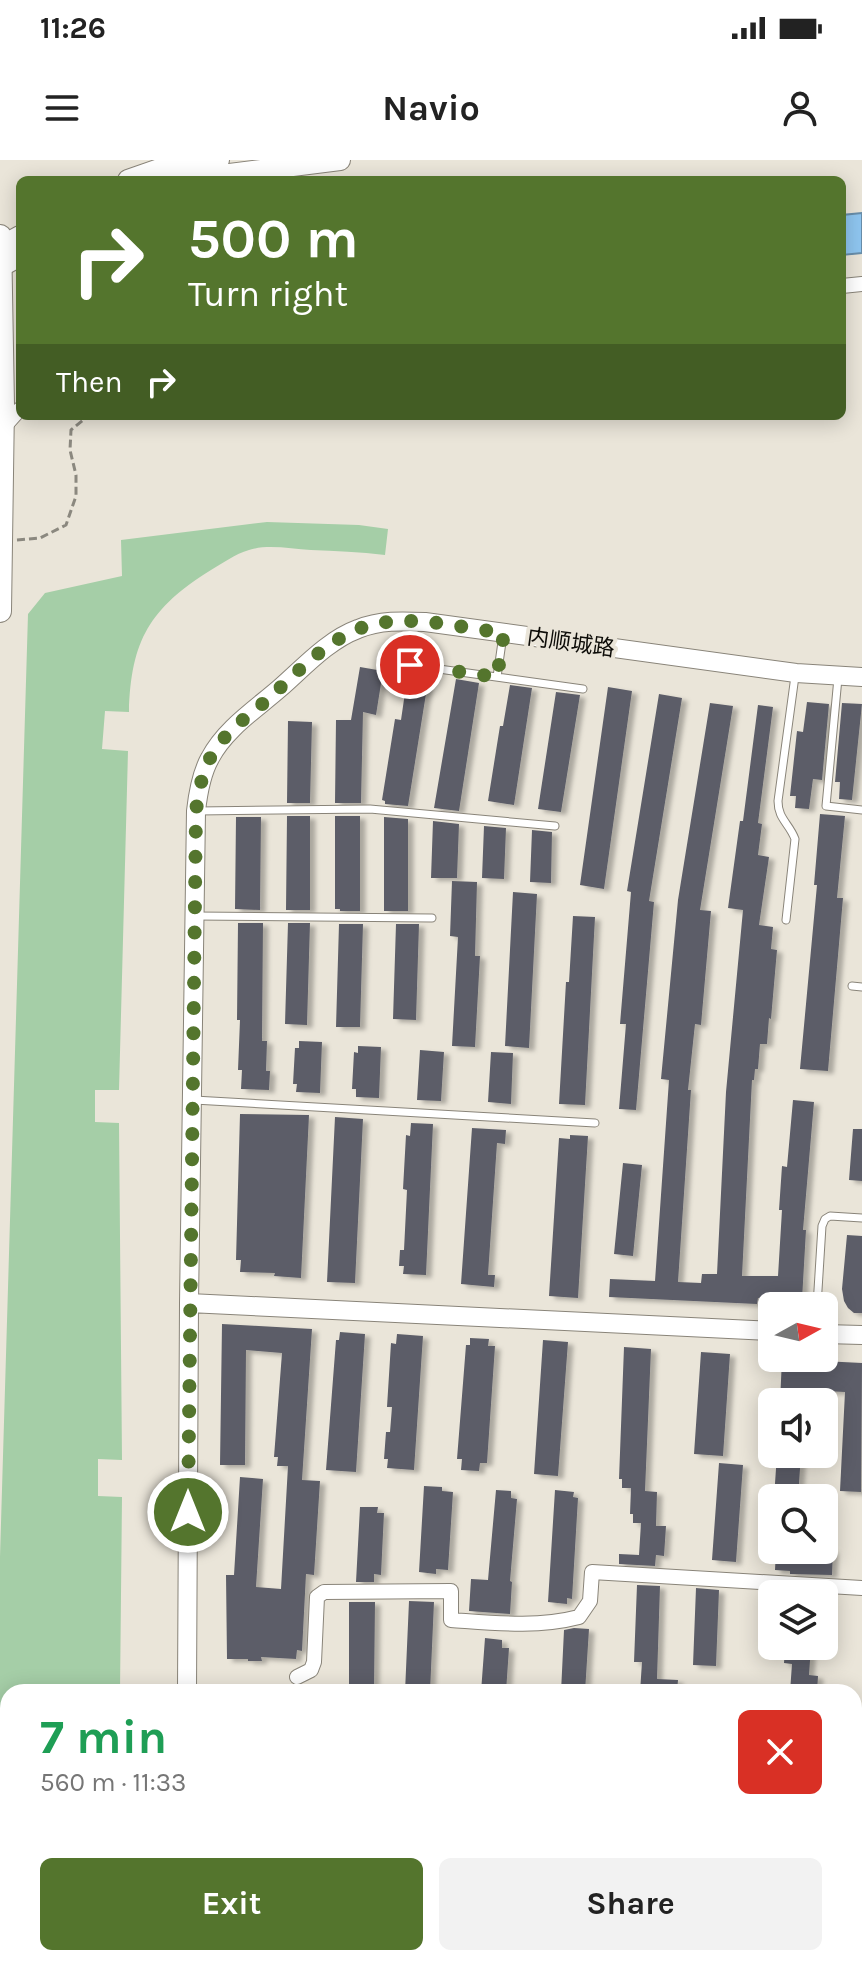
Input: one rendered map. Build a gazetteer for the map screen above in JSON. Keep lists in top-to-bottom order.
{
  "streets": {
    "street": ["内顺城路"]
  },
  "north": "right",
  "page": {
    "status": "11:26",
    "header": "Navio",
    "turn": ["500 m", "Turn right"],
    "then": "Then",
    "heading": ["7 min", "560 m · 11:33"],
    "buttons": ["Exit", "Share"]
  }
}
